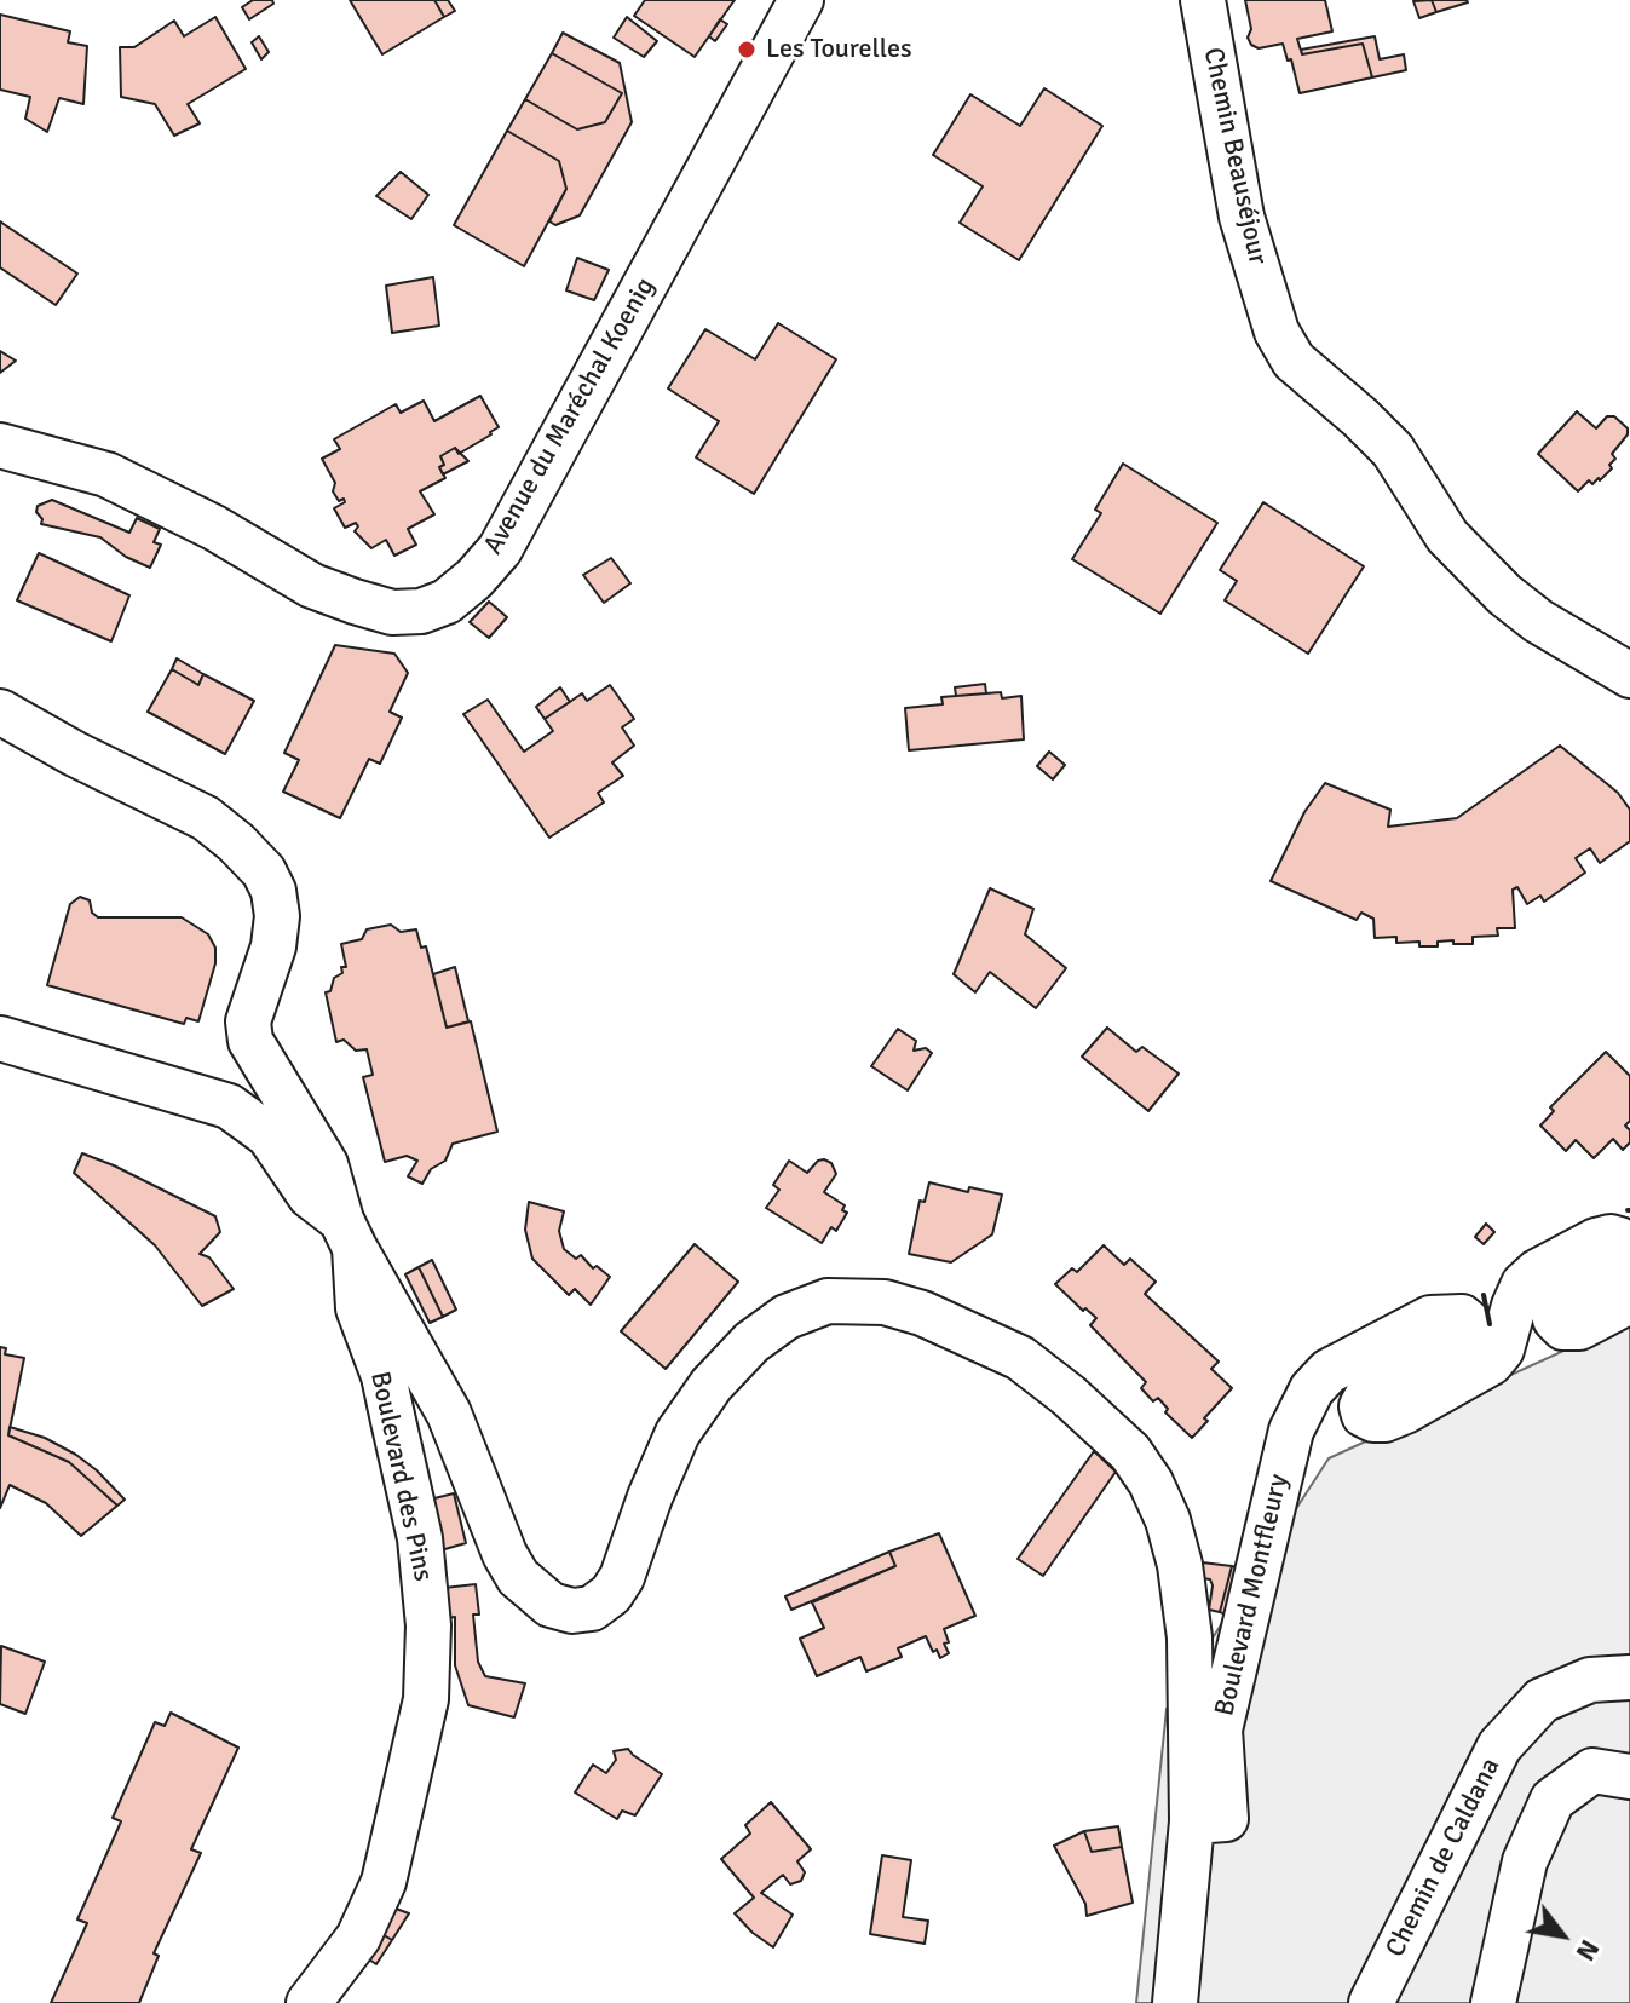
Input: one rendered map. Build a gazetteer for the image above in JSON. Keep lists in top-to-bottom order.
{
  "streets": {
    "street": [
      "Chemin Beauséjour",
      "Avenue du Maréchal Koenig",
      "Boulevard des Pins",
      "Boulevard Montfleury",
      "Chemin de Caldana"
    ]
  },
  "crossings": [
    ["Boulevard des Pins", "Boulevard Montfleury"]
  ],
  "places": ["Les Tourelles"],
  "north": "bottom right"
}
